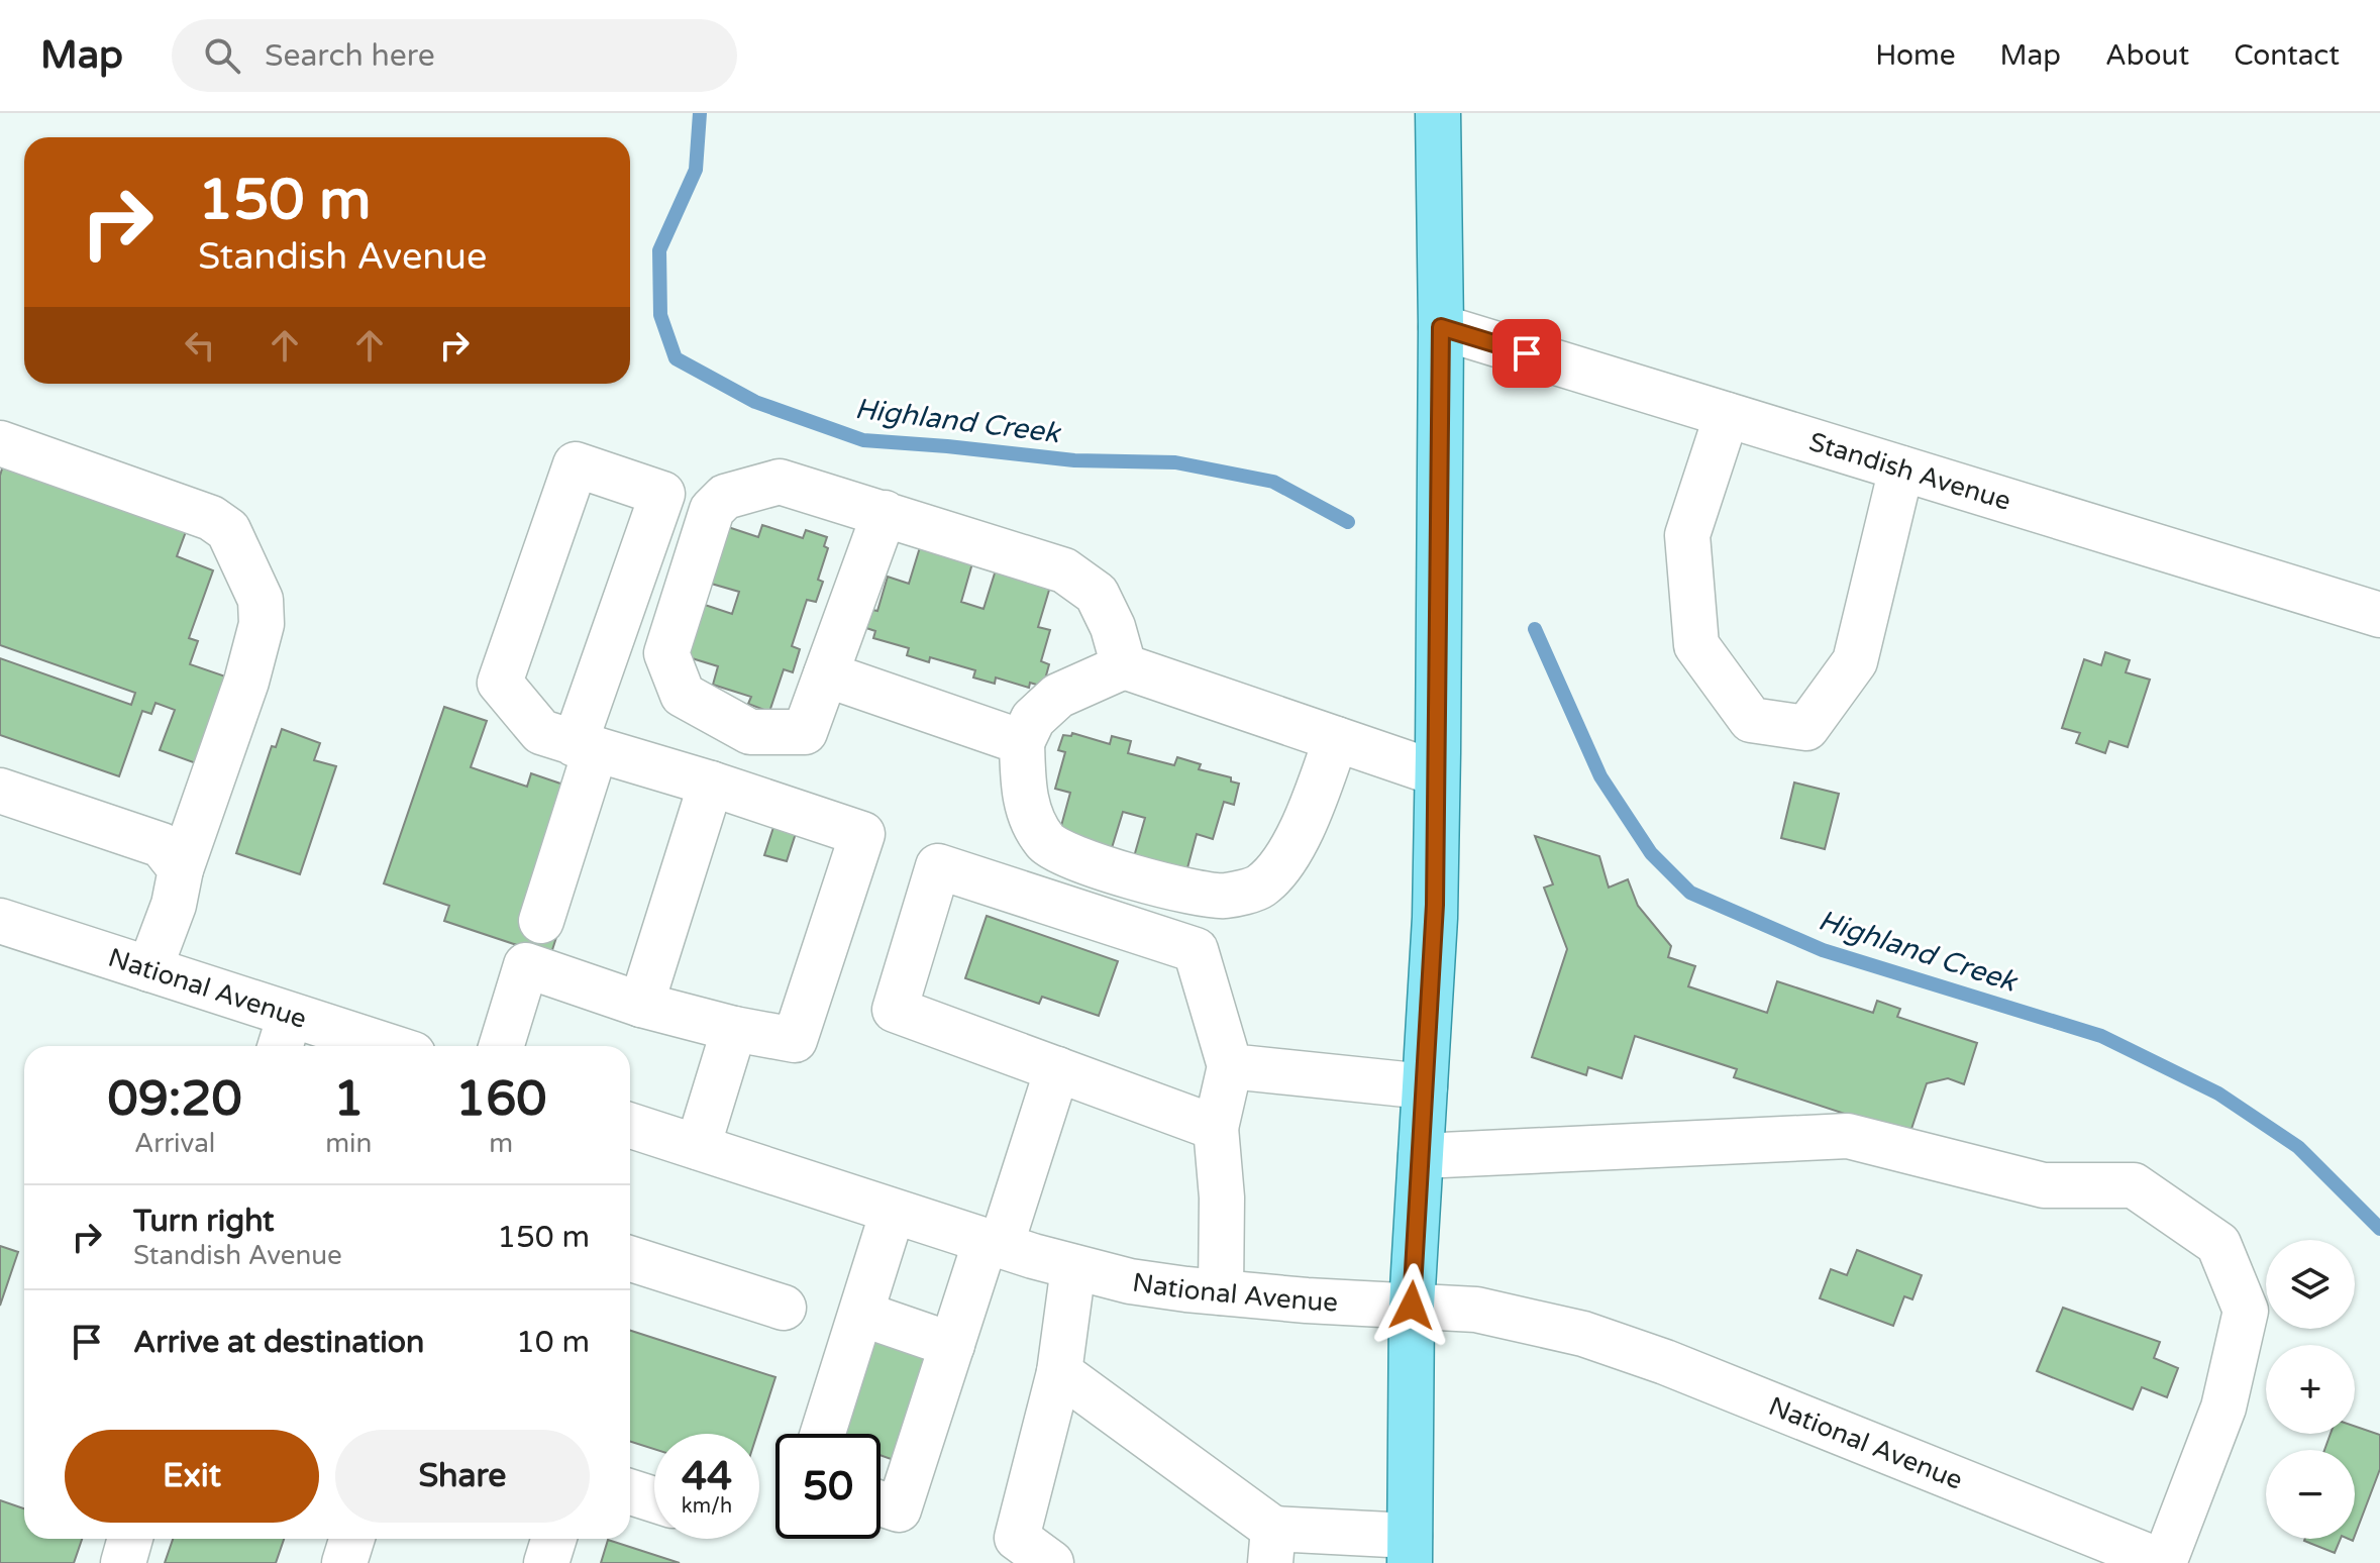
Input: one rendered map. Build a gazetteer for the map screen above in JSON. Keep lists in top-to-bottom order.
{
  "streets": {
    "street": ["Standish Avenue", "National Avenue"]
  },
  "water": ["Highland Creek"],
  "page": {
    "header": "Map",
    "search": "Search here",
    "nav": [
      "Home",
      "Map",
      "About",
      "Contact"
    ],
    "turn": ["150 m", "Standish Avenue"],
    "eta": [
      "09:20",
      "Arrival",
      "1",
      "min",
      "160",
      "m"
    ],
    "list": [
      {
        "name": "Turn right",
        "note": "Standish Avenue",
        "value": "150 m"
      },
      {
        "name": "Arrive at destination",
        "value": "10 m"
      }
    ],
    "map_buttons": ["+", "−"],
    "buttons": ["Exit", "Share"],
    "speed": "44 km/h",
    "limit": "50"
  }
}
